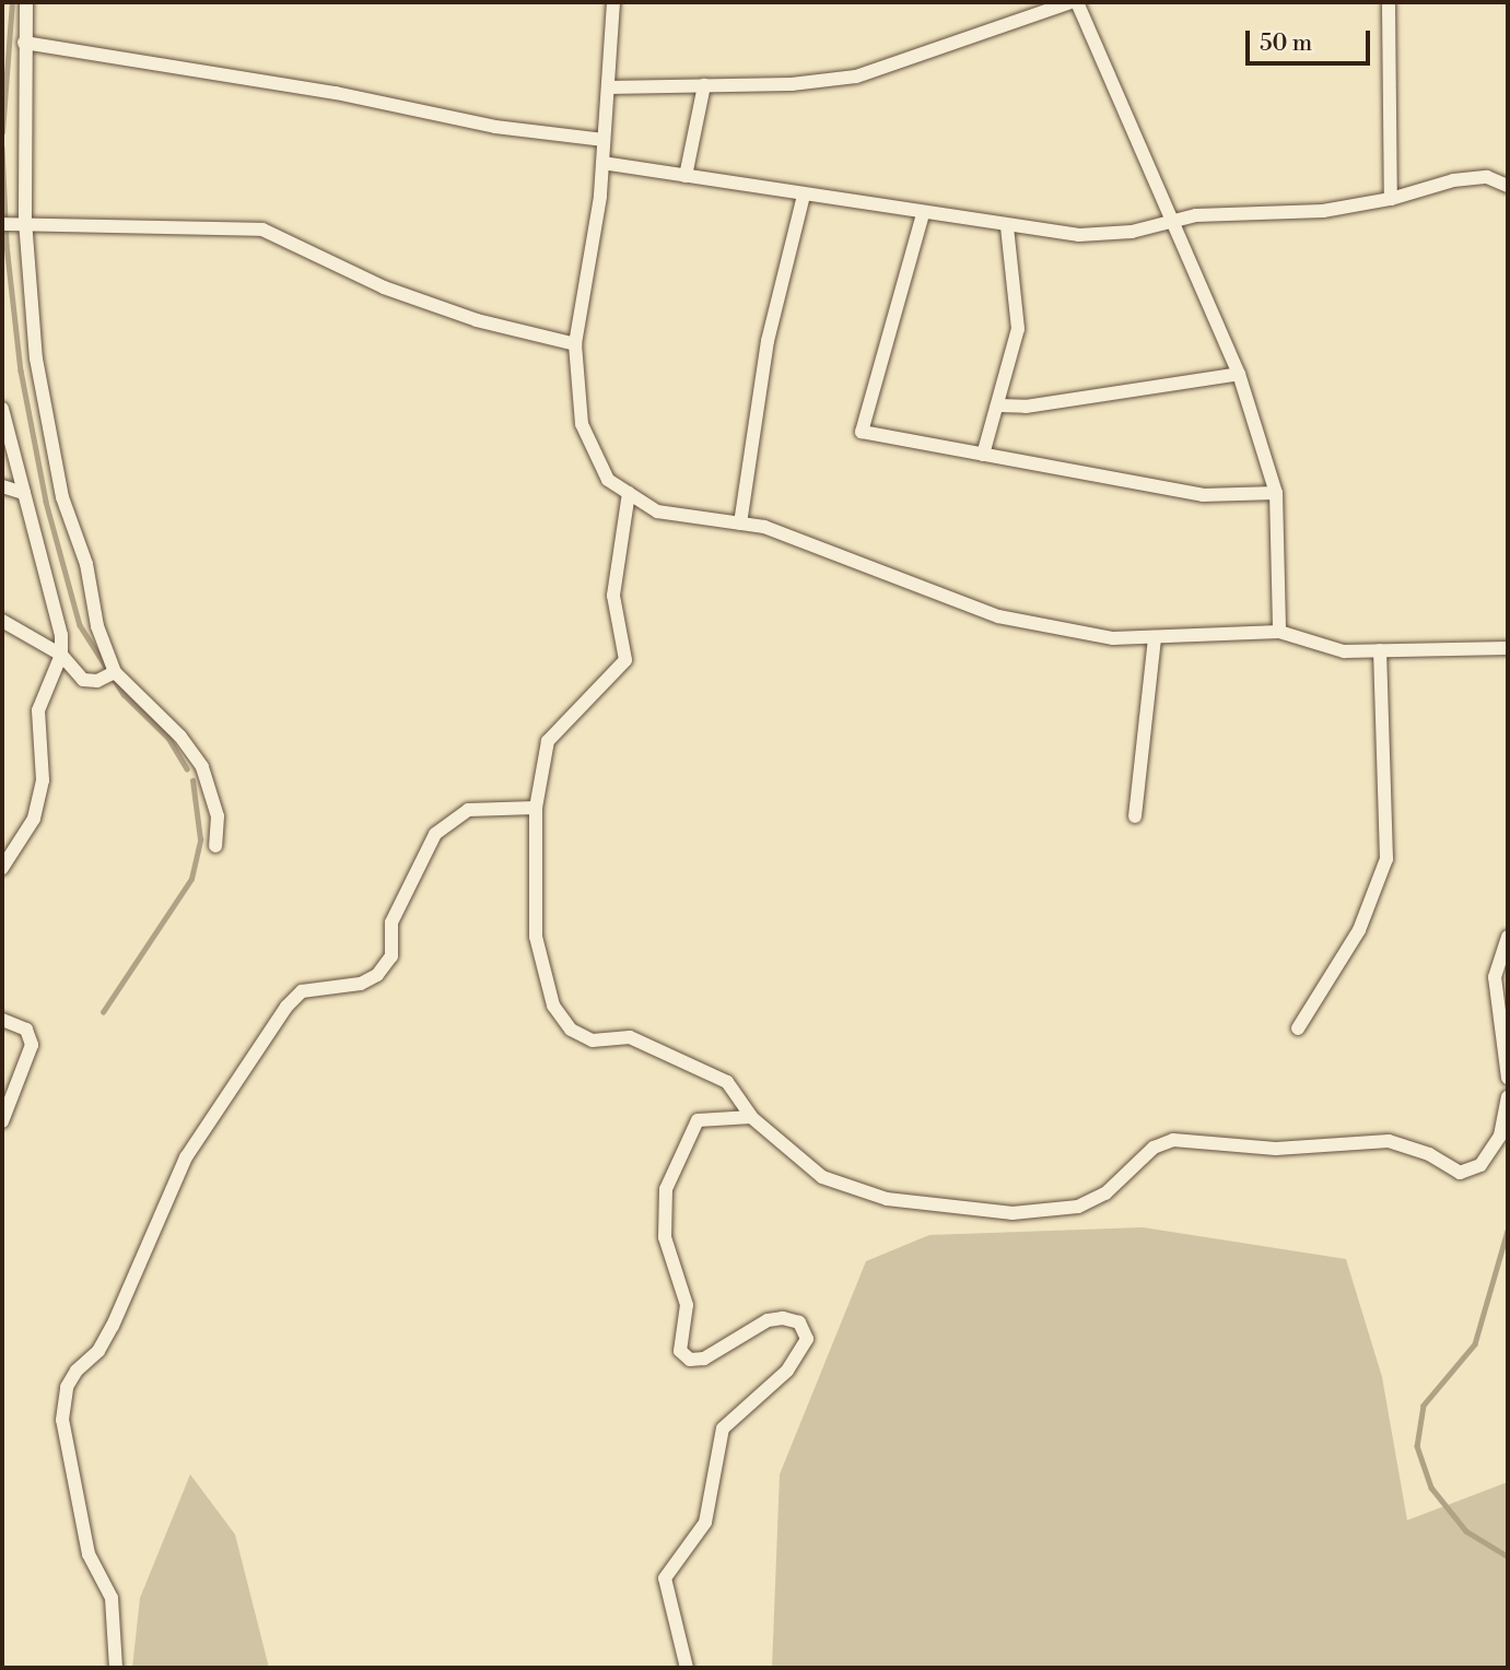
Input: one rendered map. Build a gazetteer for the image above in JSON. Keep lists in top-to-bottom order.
{
  "scale_bar": "50 m"
}
